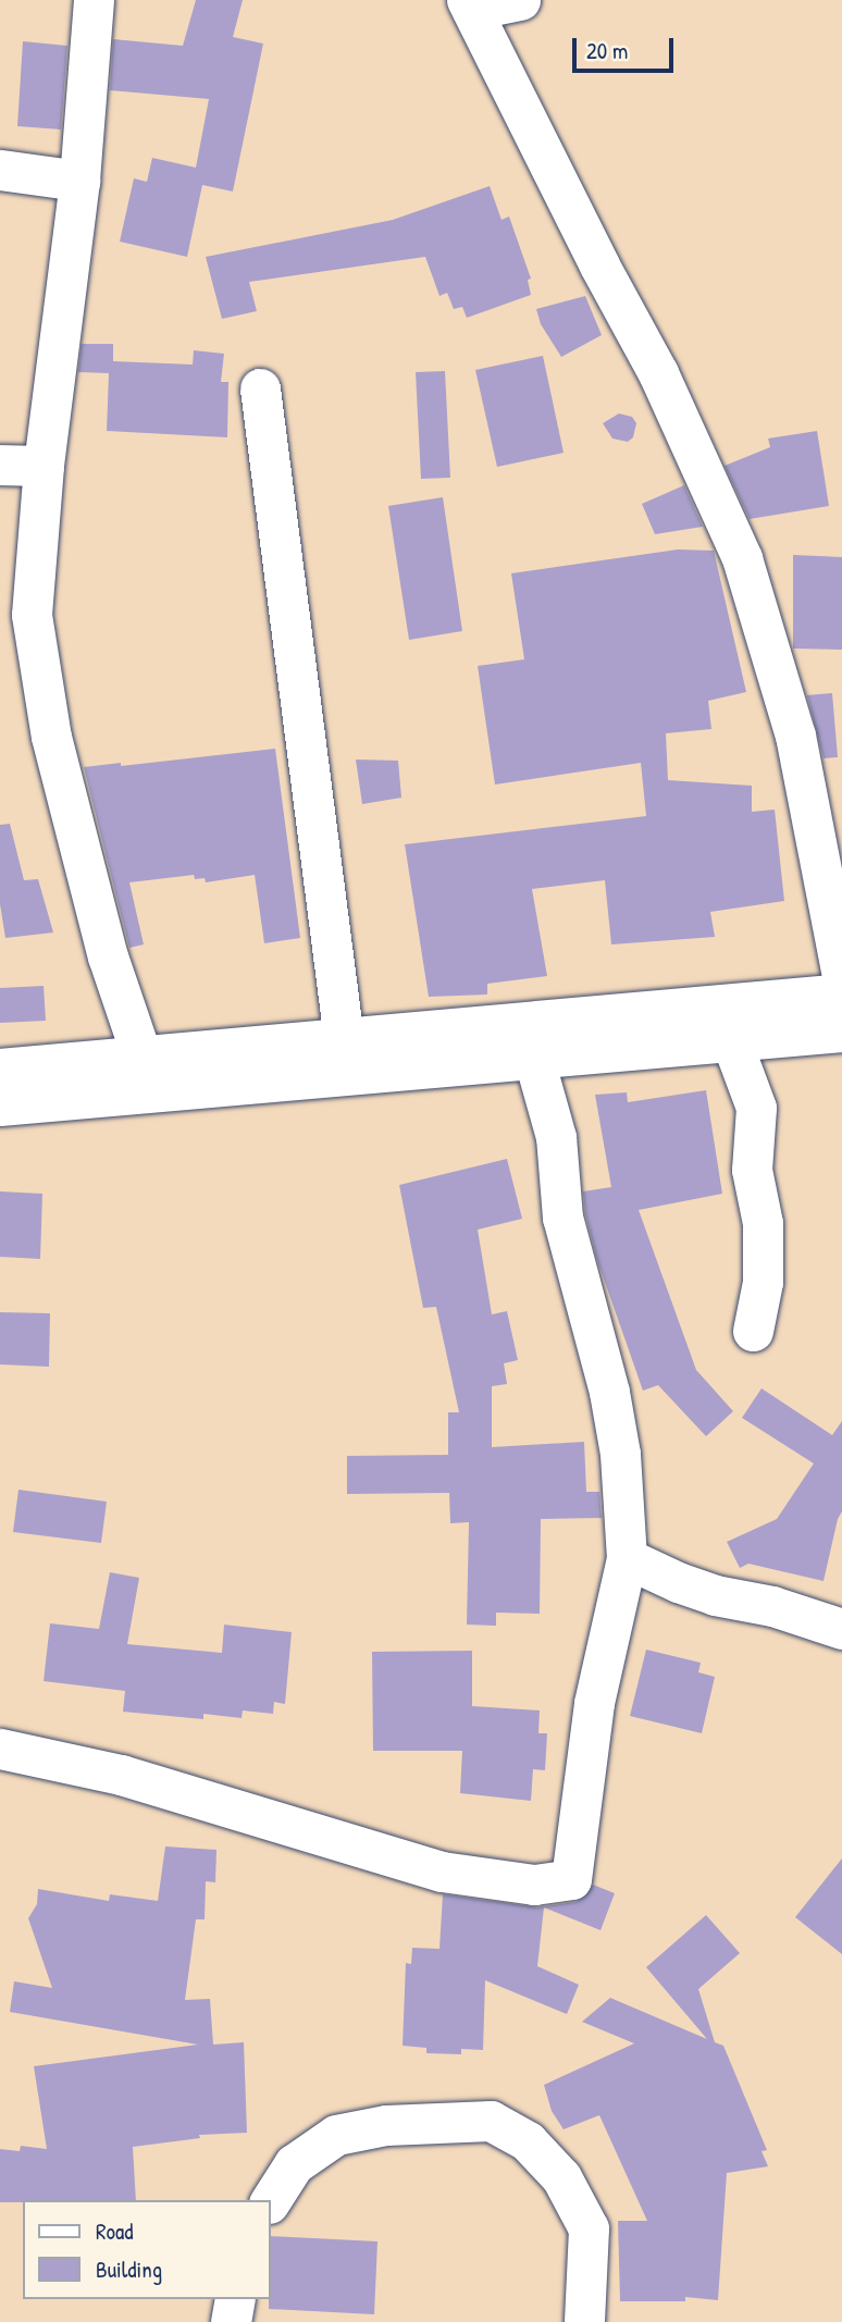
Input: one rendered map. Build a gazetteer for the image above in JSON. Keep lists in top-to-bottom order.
{
  "legend": ["Road", "Building"],
  "scale_bar": "20 m"
}
